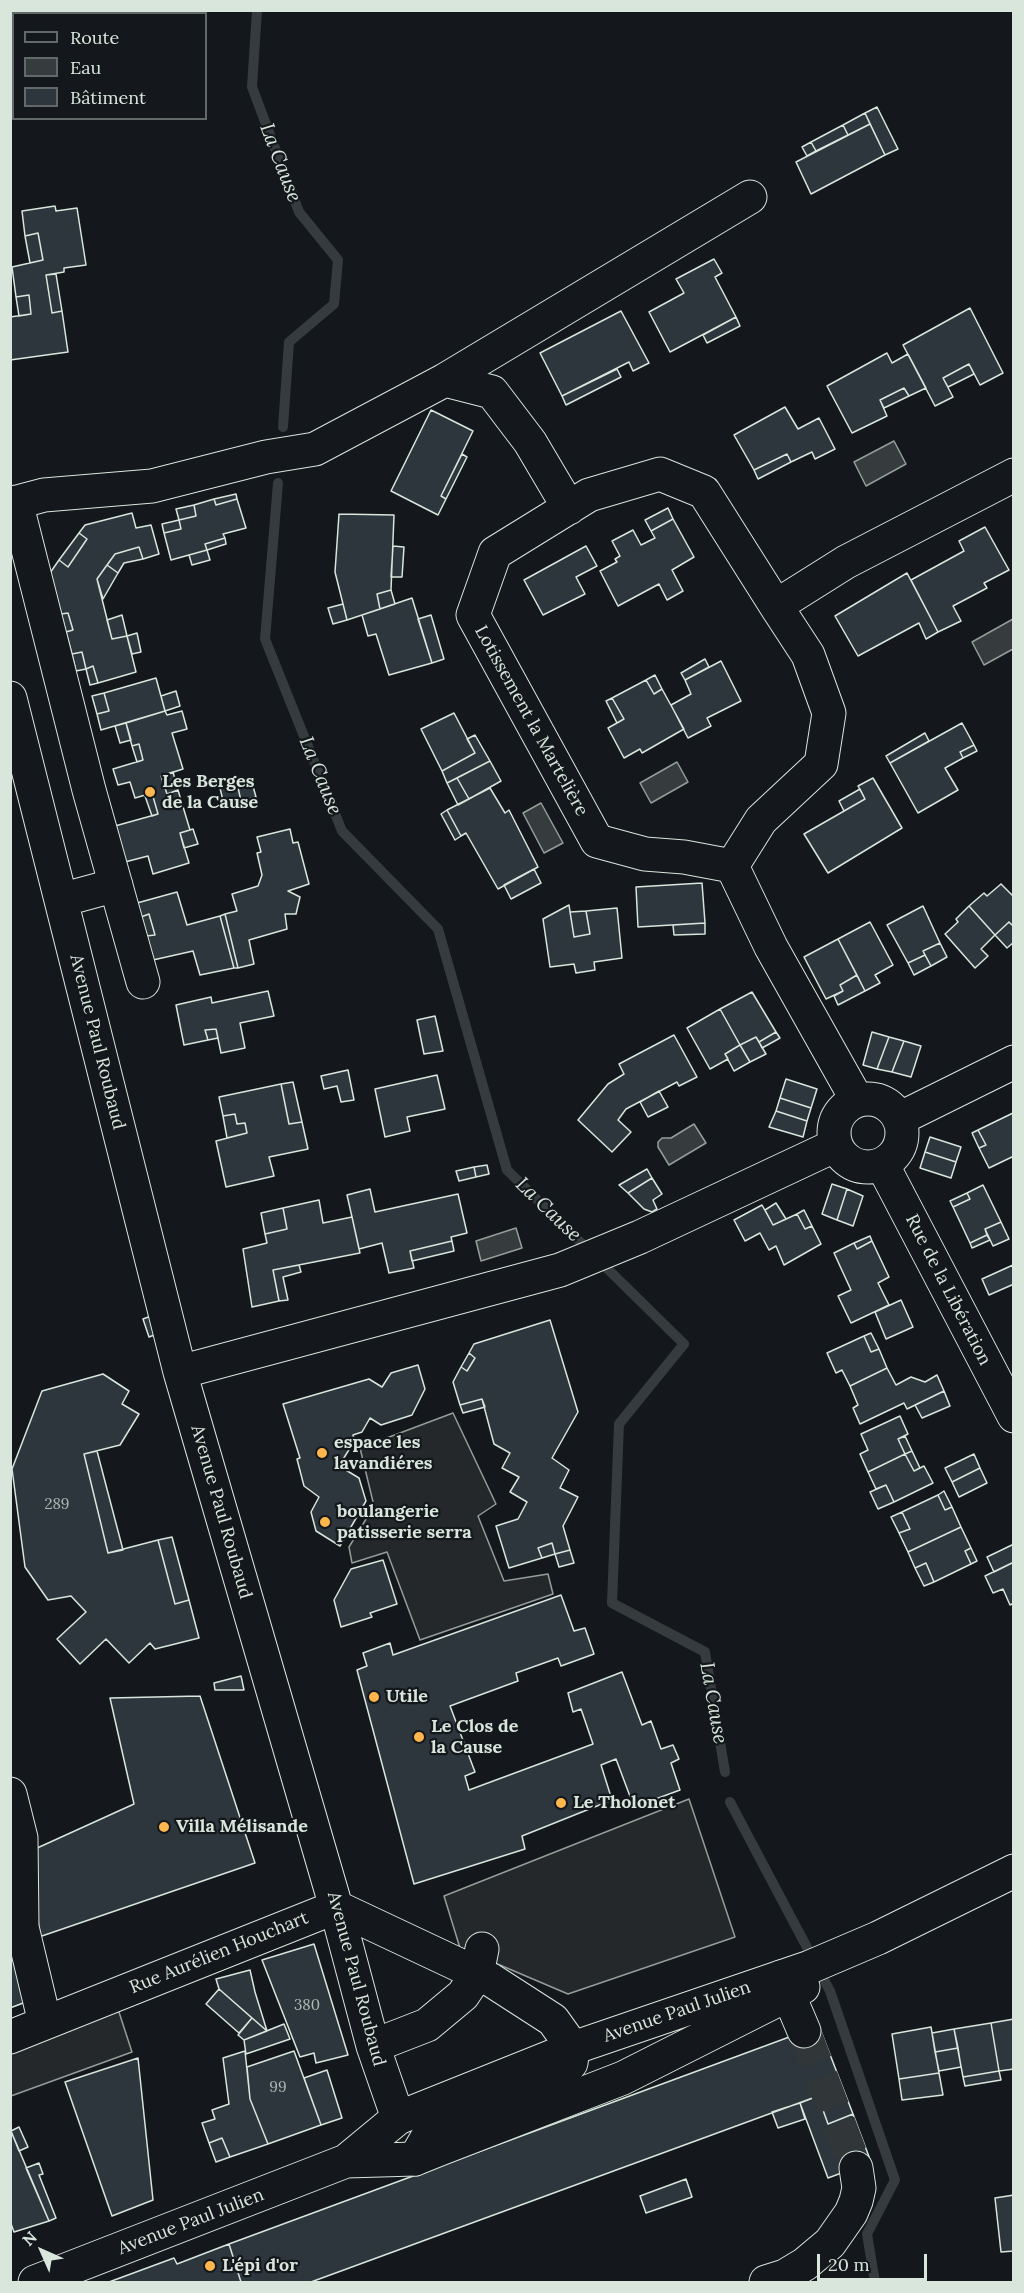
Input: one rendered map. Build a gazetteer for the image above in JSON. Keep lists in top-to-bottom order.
{
  "streets": {
    "street": [
      "Lotissement la Martelière",
      "Avenue Paul Roubaud",
      "Rue de la Libération",
      "Rue Aurélien Houchart",
      "Avenue Paul Julien"
    ]
  },
  "crossings": [
    ["Avenue Paul Roubaud", "Rue Aurélien Houchart"],
    ["Avenue Paul Roubaud", "Avenue Paul Julien"]
  ],
  "water": ["La Cause"],
  "places": [
    "Les Berges de la Cause",
    "espace les lavandiéres",
    "boulangerie patisserie serra",
    "Utile",
    "Le Clos de la Cause",
    "Le Tholonet",
    "Villa Mélisande",
    "L'épi d'or"
  ],
  "house_numbers": ["289", "380", "99"],
  "legend": ["Route", "Eau", "Bâtiment"],
  "scale_bar": "20 m",
  "north": "top left"
}
